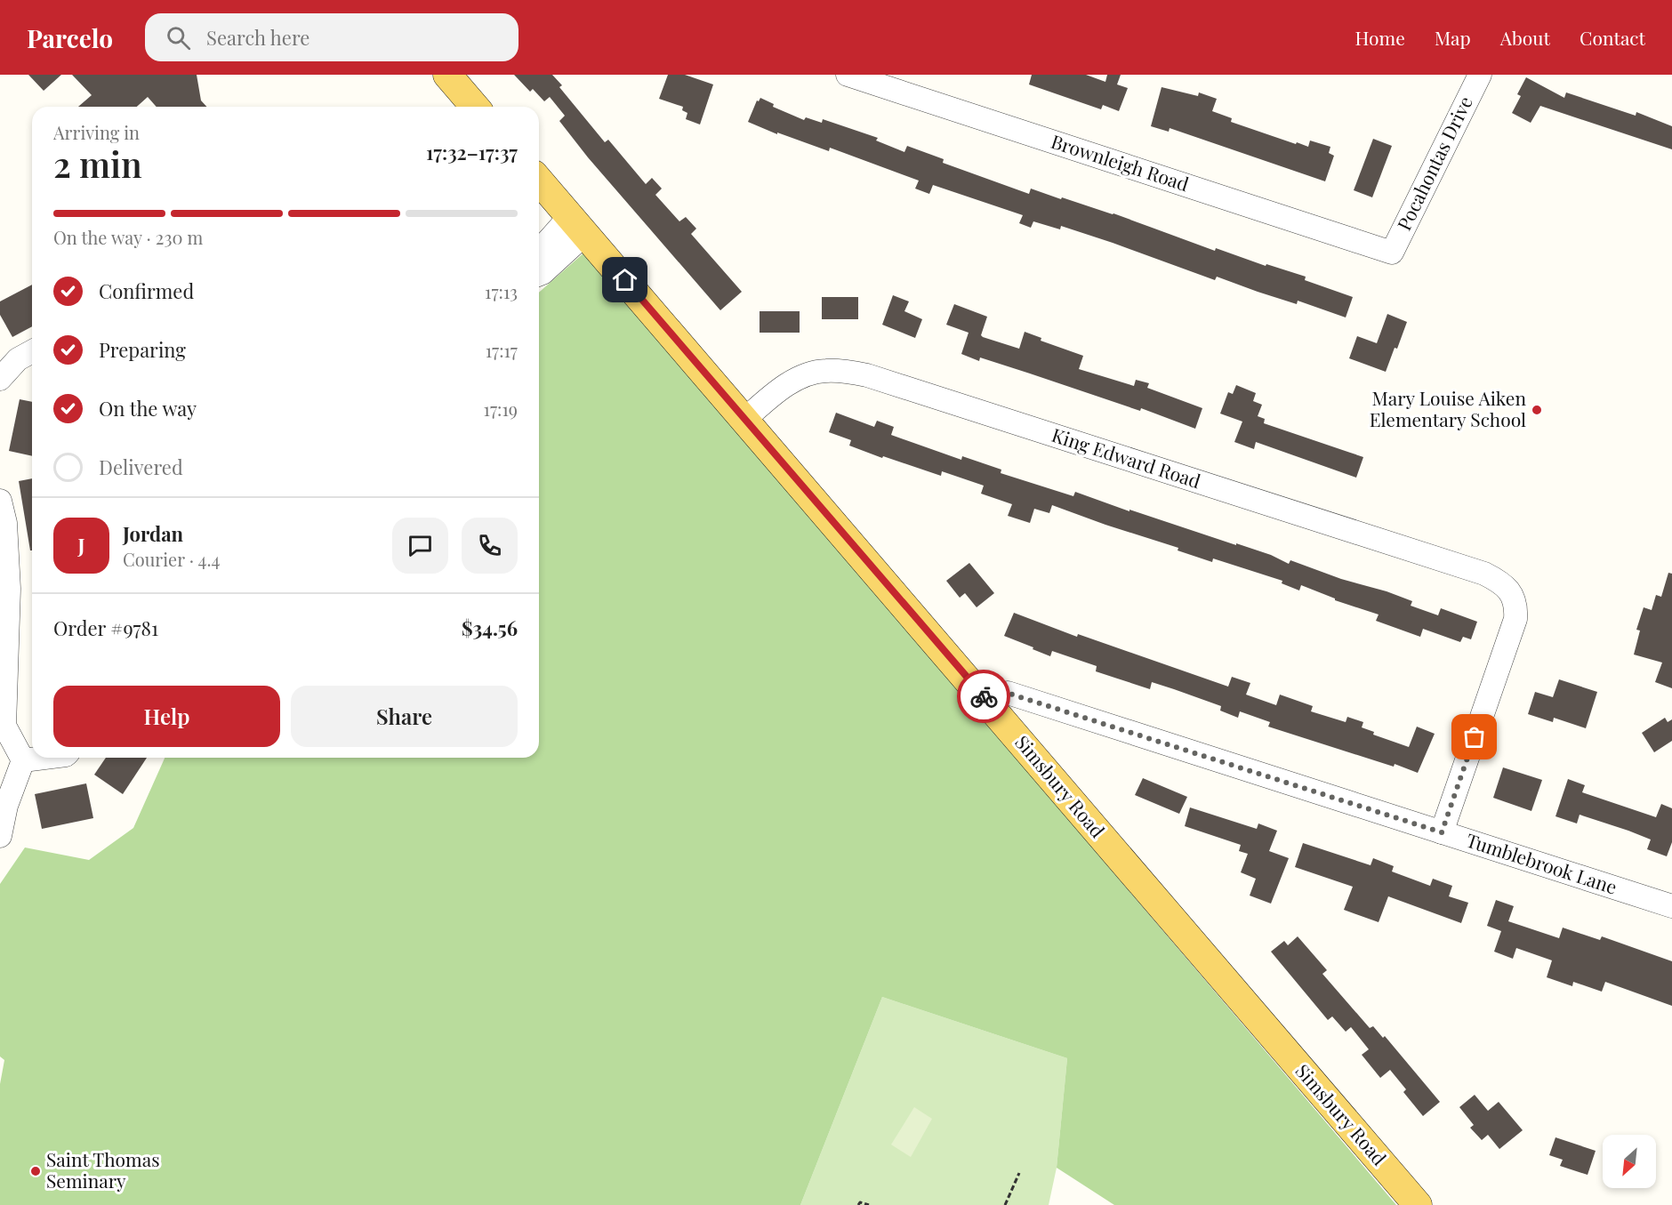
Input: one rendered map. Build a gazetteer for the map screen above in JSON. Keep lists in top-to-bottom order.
{
  "streets": {
    "main road": ["Simsbury Road"],
    "street": [
      "Brownleigh Road",
      "Pocahontas Drive",
      "King Edward Road",
      "Tumblebrook Lane"
    ]
  },
  "crossings": [
    ["Brownleigh Road", "Pocahontas Drive"],
    ["King Edward Road", "Simsbury Road"],
    ["King Edward Road", "Tumblebrook Lane"],
    ["Simsbury Road", "Tumblebrook Lane"]
  ],
  "places": ["Mary Louise Aiken Elementary School", "Saint Thomas Seminary"],
  "north": "bottom left",
  "page": {
    "header": "Parcelo",
    "search": "Search here",
    "nav": [
      "Home",
      "Map",
      "About",
      "Contact"
    ],
    "heading": ["2 min", "Arriving in", "17:32–17:37"],
    "panel": [
      "Jordan",
      "Courier · 4.4",
      "Order #9781",
      "$34.56"
    ],
    "bar": "On the way · 230 m",
    "list": [
      ["Confirmed", "17:13"],
      ["Preparing", "17:17"],
      ["On the way", "17:19"],
      "Delivered"
    ],
    "round": "J",
    "buttons": ["Help", "Share"]
  }
}
